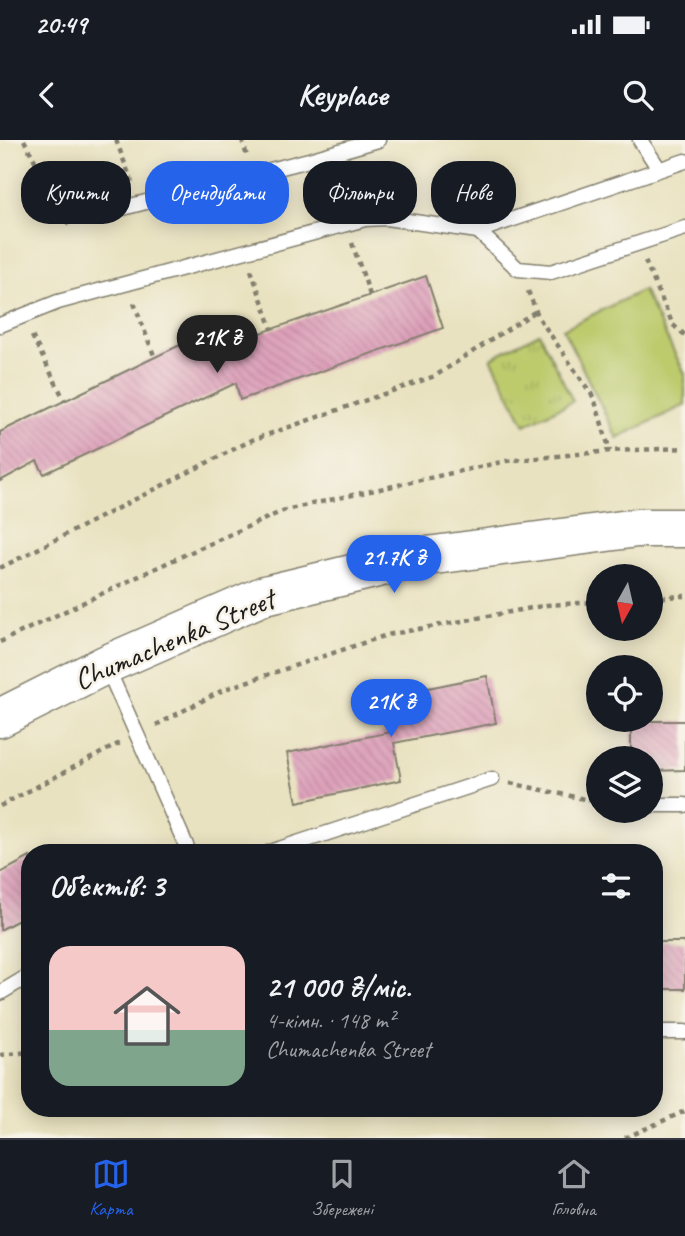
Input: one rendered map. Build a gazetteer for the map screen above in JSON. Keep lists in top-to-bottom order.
{
  "streets": {
    "street": ["Chumachenka Street"]
  },
  "north": "bottom",
  "page": {
    "status": "20:49",
    "header": "Keyplace",
    "chip": [
      "Купити",
      "Орендувати",
      "Фільтри",
      "Нове"
    ],
    "price": ["21K ₴", "21.7K ₴", "21K ₴"],
    "heading": "Об’єктів: 3",
    "list": [
      {
        "name": "21 000 ₴/міс.",
        "note": "4-кімн. · 148 m² · Chumachenka Street"
      }
    ],
    "tabs": ["Карта", "Збережені", "Головна"]
  }
}
